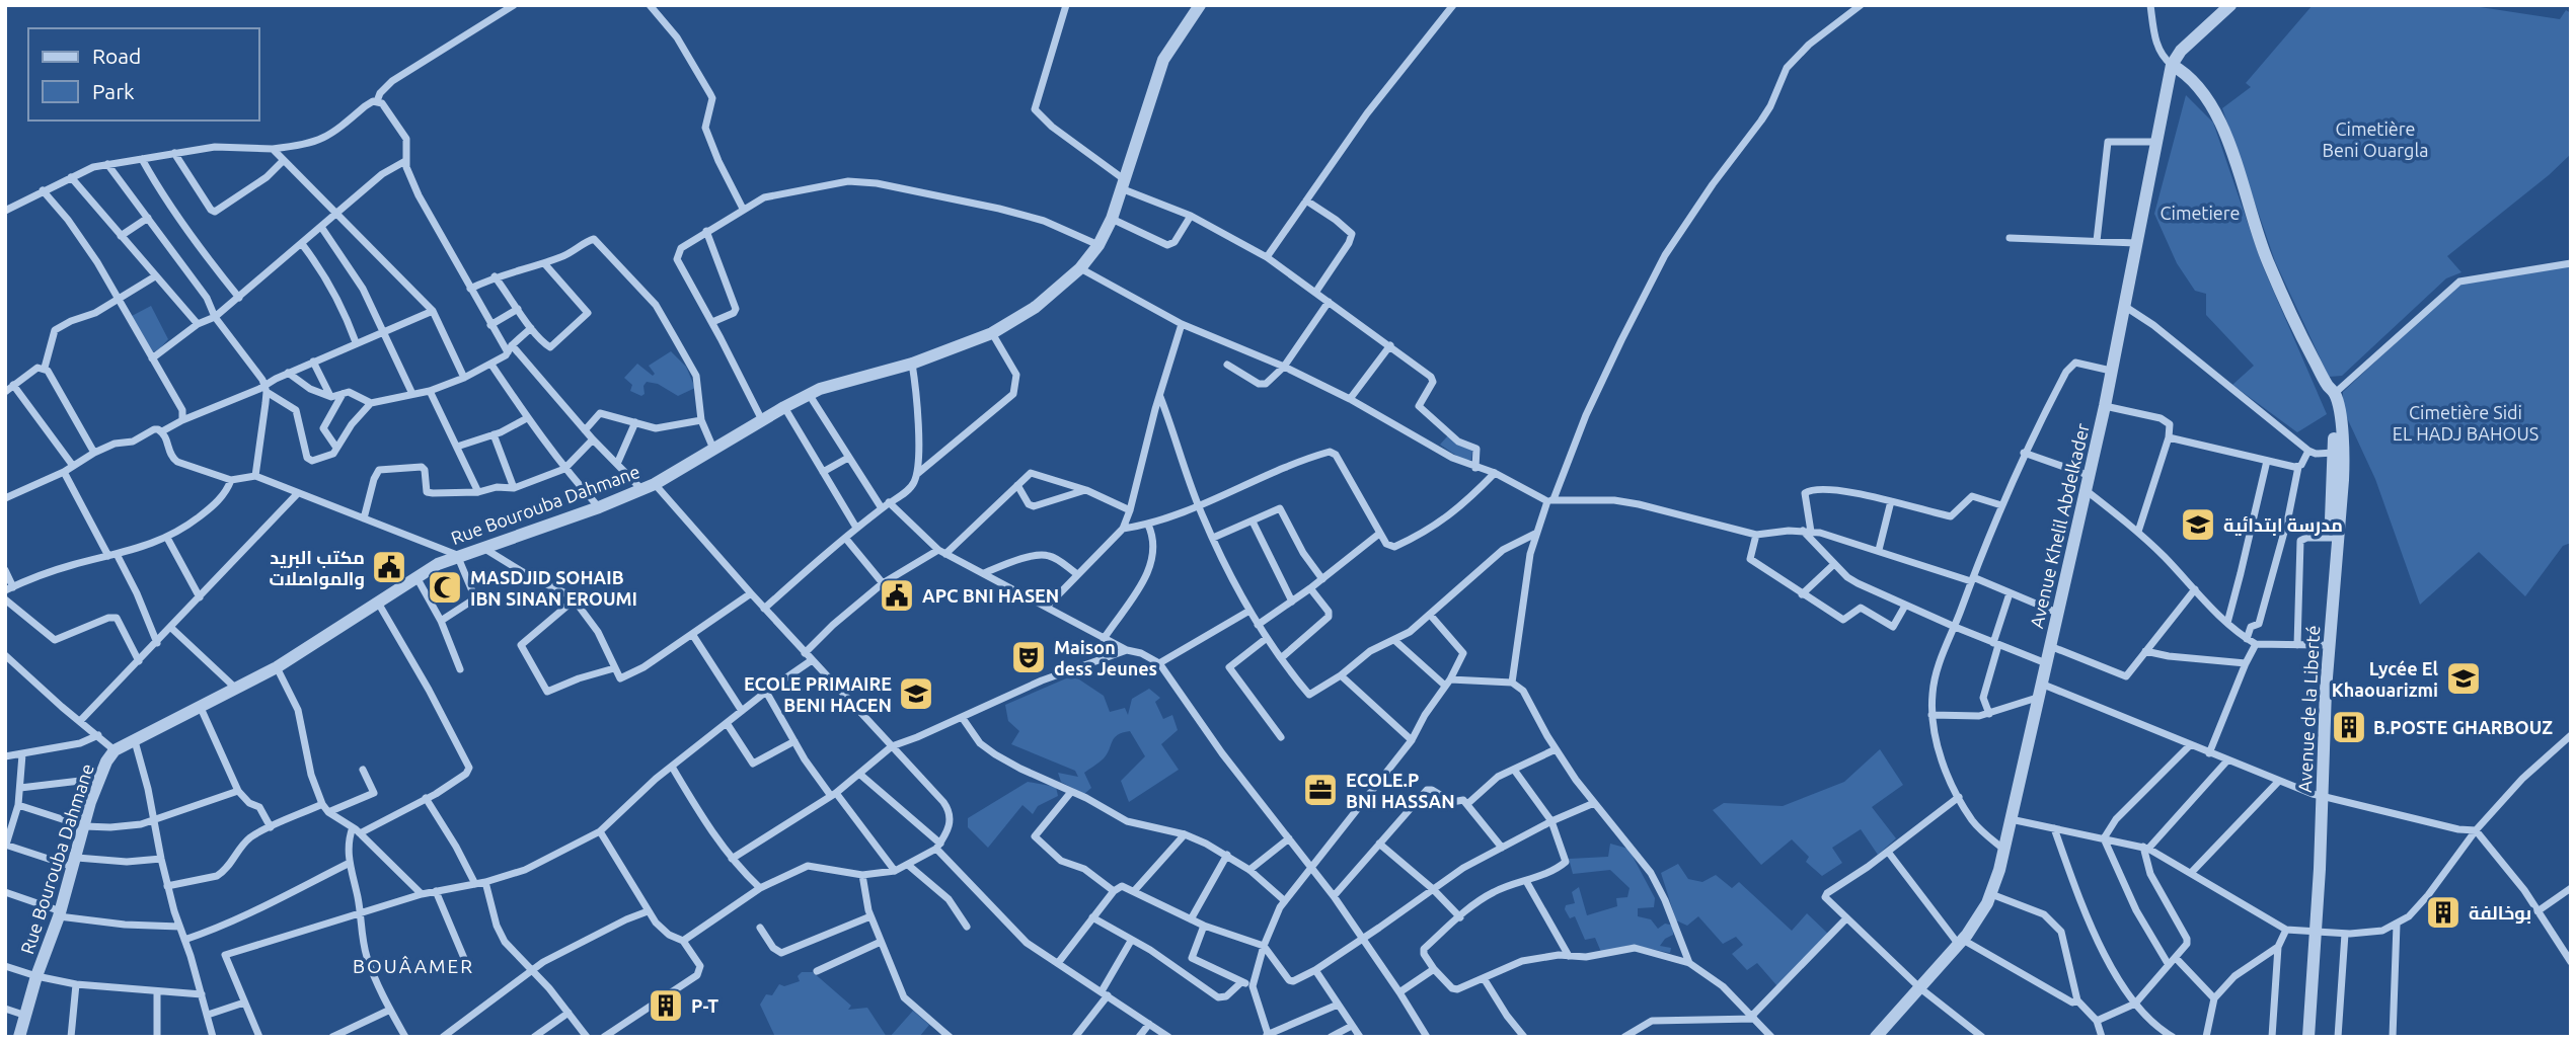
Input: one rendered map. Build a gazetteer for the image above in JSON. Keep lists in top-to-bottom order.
{
  "streets": {
    "street": ["Rue Bourouba Dahmane", "Avenue Khelil Abdelkader", "Avenue de la Liberté"]
  },
  "crossings": [
    ["Avenue Khelil Abdelkader", "Avenue de la Liberté"]
  ],
  "districts": ["BOUÂAMER"],
  "parks": ["Cimetière Beni Ouargla", "Cimetiere", "Cimetière Sidi EL HADJ BAHOUS"],
  "places": {
    "school or university": ["مدرسة ابتدائية", "Lycée El Khaouarizmi", "ECOLE PRIMAIRE BENI HACEN"],
    "public building": ["مكتب البريد والمواصلات", "APC BNI HASEN"],
    "mosque": ["MASDJID SOHAIB IBN SINAN EROUMI"],
    "theatre": ["Maison dess Jeunes"],
    "building": ["B.POSTE GHARBOUZ", "بوخالفة", "P-T"],
    "office": ["ECOLE.P BNI HASSAN"]
  },
  "legend": ["Road", "Park"]
}
